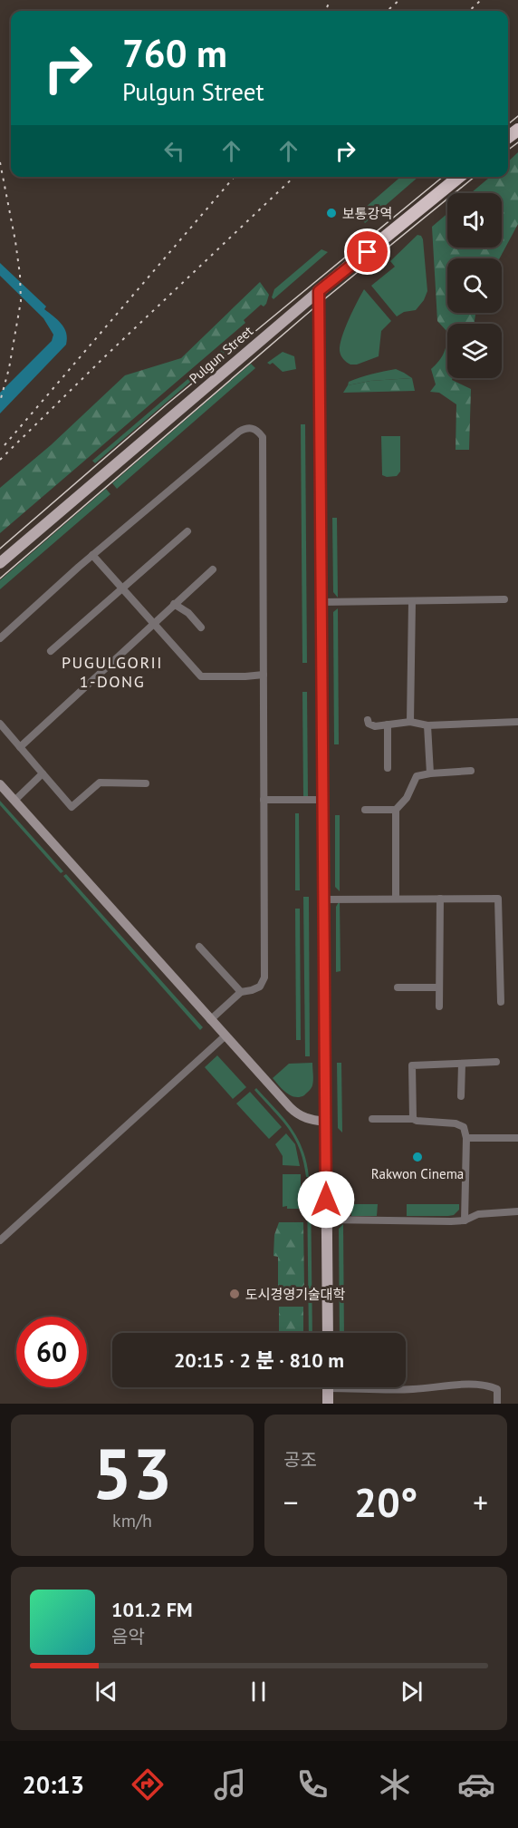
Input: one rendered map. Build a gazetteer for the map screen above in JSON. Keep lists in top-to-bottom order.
{
  "streets": {
    "highway": ["Pulgun Street"]
  },
  "districts": ["PUGULGORII 1-DONG"],
  "places": ["보통강역", "Rakwon Cinema", "도시경영기술대학"],
  "page": {
    "turn": ["760 m", "Pulgun Street"],
    "limit": "60",
    "trip": "20:15 · 2 분 · 810 m",
    "tile": [
      ["53", "km/h"],
      "공조"
    ],
    "heat": ["−", "20°", "+"],
    "song": ["101.2 FM", "음악"],
    "tabs": "20:13"
  }
}
